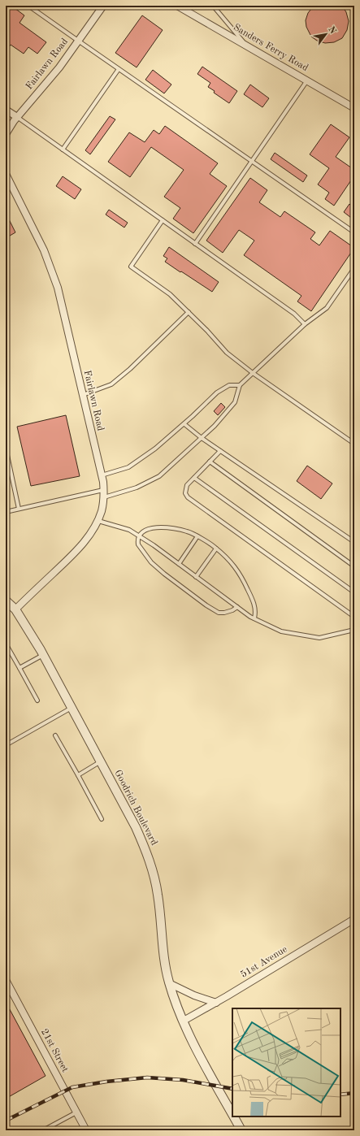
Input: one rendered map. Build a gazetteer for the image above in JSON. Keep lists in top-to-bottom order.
{
  "streets": {
    "street": [
      "Sanders Ferry Road",
      "Fairlawn Road",
      "Goodrich Boulevard",
      "51st Avenue",
      "21st Street"
    ]
  },
  "crossings": [
    ["Fairlawn Road", "Goodrich Boulevard"],
    ["Goodrich Boulevard", "51st Avenue"]
  ],
  "north": "top right"
}
